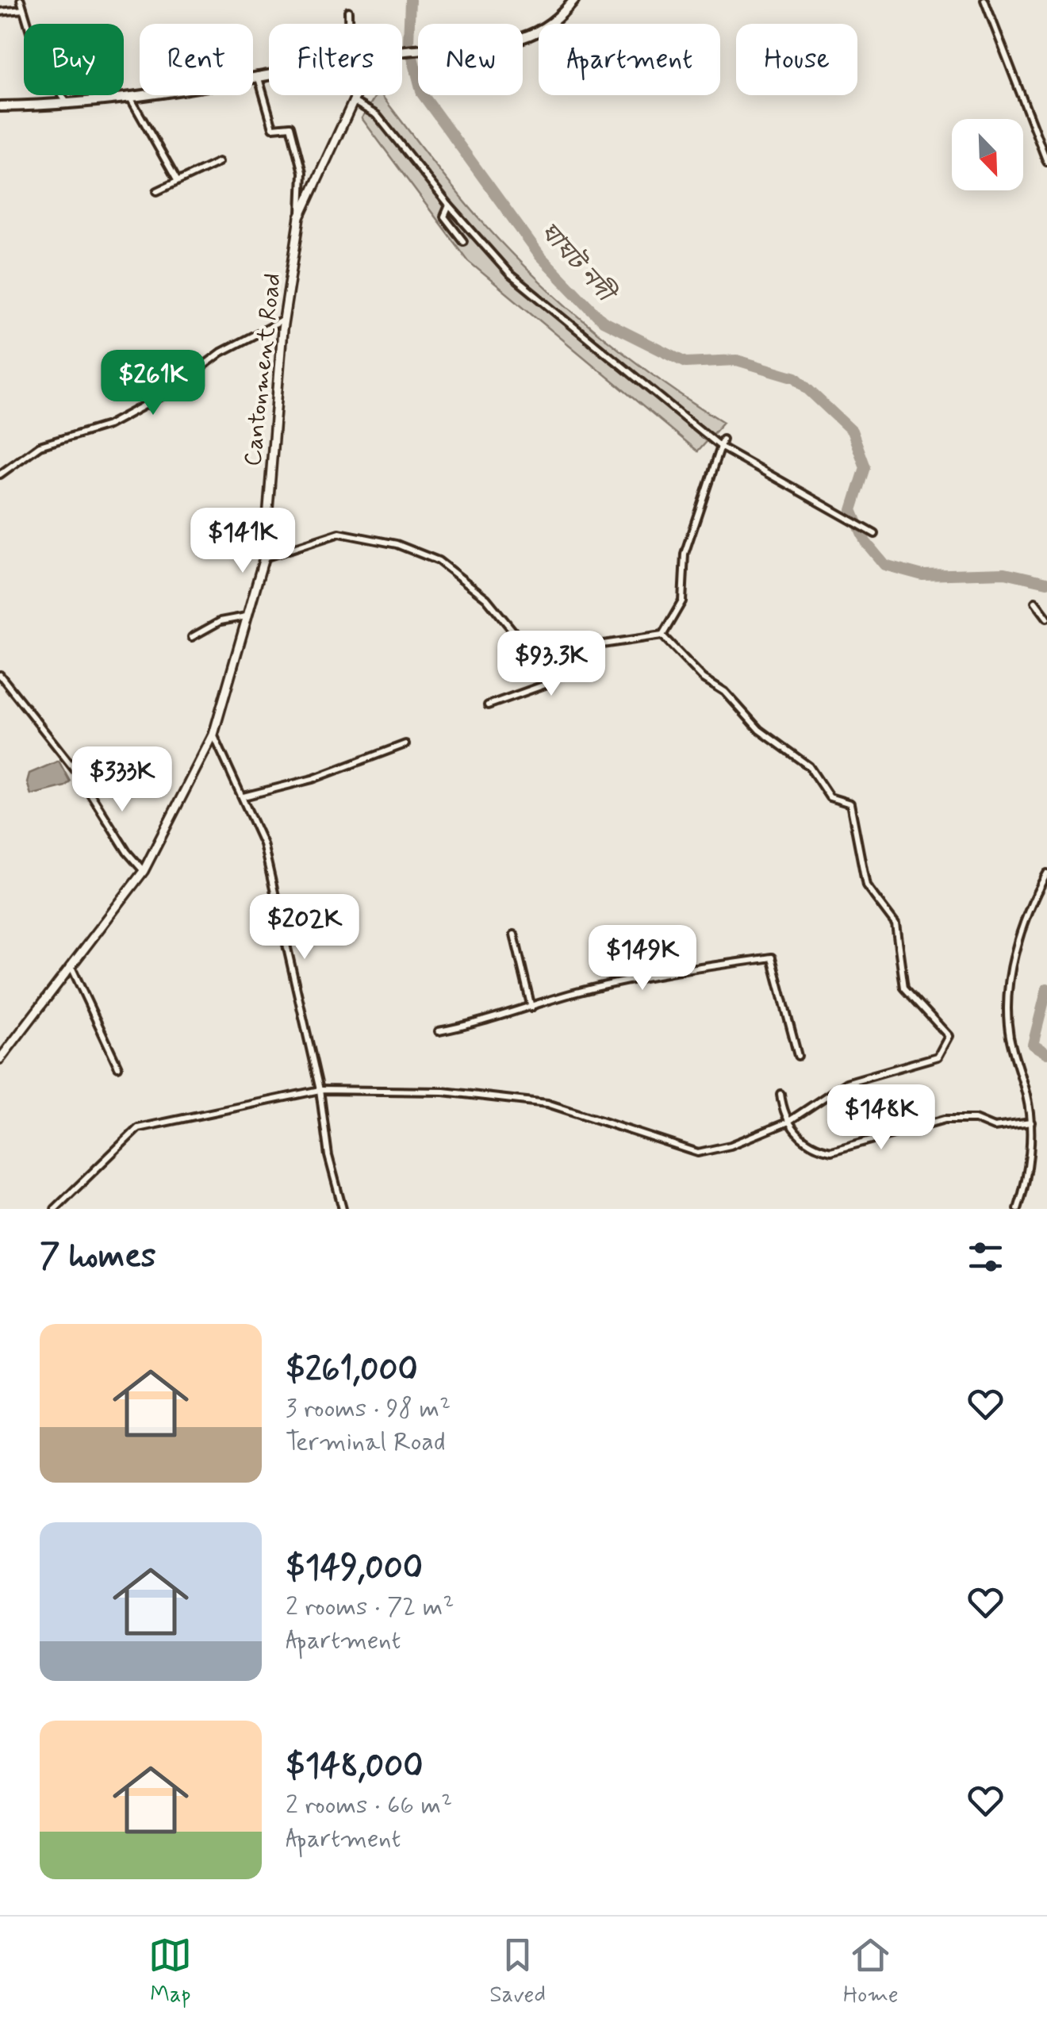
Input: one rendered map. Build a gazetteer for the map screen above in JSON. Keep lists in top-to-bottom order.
{
  "streets": {
    "street": ["Cantonment Road"]
  },
  "water": ["ঘাঘট নদী"],
  "north": "bottom right",
  "page": {
    "chip": [
      "Buy",
      "Rent",
      "Filters",
      "New",
      "Apartment",
      "House"
    ],
    "price": [
      "$261K",
      "$141K",
      "$93.3K",
      "$333K",
      "$202K",
      "$149K",
      "$148K"
    ],
    "heading": "7 homes",
    "list": [
      {
        "name": "$261,000",
        "note": "3 rooms · 98 m² · Terminal Road"
      },
      {
        "name": "$149,000",
        "note": "2 rooms · 72 m² · Apartment"
      },
      {
        "name": "$148,000",
        "note": "2 rooms · 66 m² · Apartment"
      }
    ],
    "tabs": ["Map", "Saved", "Home"]
  }
}
